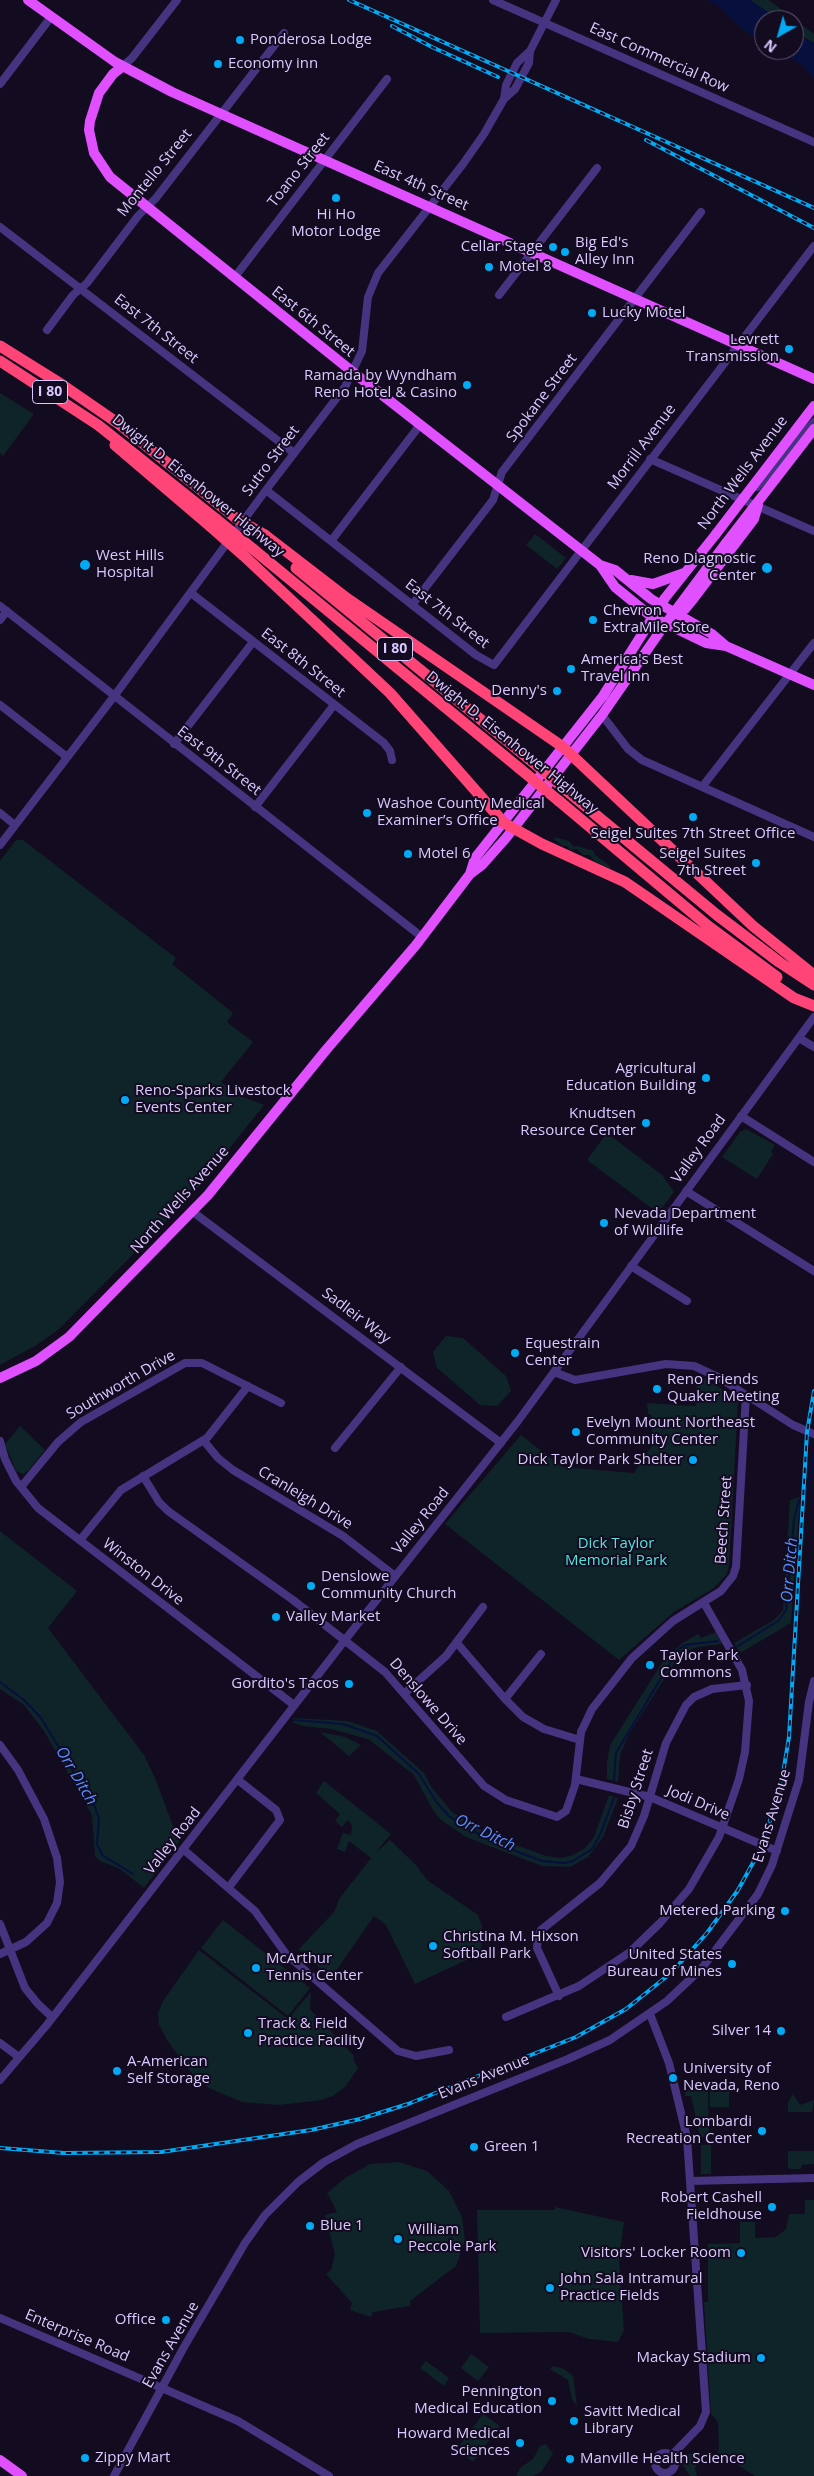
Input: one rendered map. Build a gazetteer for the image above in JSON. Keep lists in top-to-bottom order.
{
  "streets": {
    "highway": ["I 80", "Dwight D. Eisenhower Highway"],
    "main road": ["East 4th Street", "East 6th Street", "North Wells Avenue"],
    "street": [
      "East Commercial Row",
      "Toano Street",
      "Montello Street",
      "East 7th Street",
      "Spokane Street",
      "Morrill Avenue",
      "Sutro Street",
      "East 8th Street",
      "East 9th Street",
      "Valley Road",
      "Sadleir Way",
      "Southworth Drive",
      "Cranleigh Drive",
      "Beech Street",
      "Winston Drive",
      "Denslowe Drive",
      "Bisby Street",
      "Jodi Drive",
      "Evans Avenue",
      "Enterprise Road"
    ]
  },
  "crossings": [
    ["East Commercial Row", "Sutro Street"],
    ["Toano Street", "East 4th Street"],
    ["Toano Street", "East 6th Street"],
    ["Montello Street", "East 4th Street"],
    ["Montello Street", "East 6th Street"],
    ["Montello Street", "East 7th Street"],
    ["East 4th Street", "East 6th Street"],
    ["East 4th Street", "Spokane Street"],
    ["East 4th Street", "Morrill Avenue"],
    ["East 4th Street", "Sutro Street"],
    ["East 6th Street", "Spokane Street"],
    ["East 6th Street", "Morrill Avenue"],
    ["East 6th Street", "Sutro Street"],
    ["East 6th Street", "North Wells Avenue"],
    ["East 7th Street", "Spokane Street"],
    ["East 7th Street", "Morrill Avenue"],
    ["East 7th Street", "Sutro Street"],
    ["Sutro Street", "East 8th Street"],
    ["Sutro Street", "East 9th Street"],
    ["North Wells Avenue", "East 9th Street"],
    ["North Wells Avenue", "Sadleir Way"],
    ["Valley Road", "Sadleir Way"],
    ["Valley Road", "Cranleigh Drive"],
    ["Valley Road", "Winston Drive"],
    ["Valley Road", "Denslowe Drive"],
    ["Southworth Drive", "Winston Drive"],
    ["Beech Street", "Denslowe Drive"],
    ["Beech Street", "Jodi Drive"],
    ["Bisby Street", "Jodi Drive"],
    ["Jodi Drive", "Evans Avenue"],
    ["Evans Avenue", "Enterprise Road"]
  ],
  "water": ["Orr Ditch"],
  "parks": ["Dick Taylor Memorial Park"],
  "places": [
    "Ponderosa Lodge",
    "Economy inn",
    "Hi Ho Motor Lodge",
    "Cellar Stage",
    "Big Ed's Alley Inn",
    "Motel 8",
    "Lucky Motel",
    "Levrett Transmission",
    "Ramada by Wyndham Reno Hotel & Casino",
    "West Hills Hospital",
    "Reno Diagnostic Center",
    "Chevron ExtraMile Store",
    "America's Best Travel Inn",
    "Denny's",
    "Washoe County Medical Examiner’s Office",
    "Seigel Suites 7th Street Office",
    "Motel 6",
    "Seigel Suites 7th Street",
    "Agricultural Education Building",
    "Reno-Sparks Livestock Events Center",
    "Knudtsen Resource Center",
    "Nevada Department of Wildlife",
    "Equestrain Center",
    "Reno Friends Quaker Meeting",
    "Evelyn Mount Northeast Community Center",
    "Dick Taylor Park Shelter",
    "Denslowe Community Church",
    "Valley Market",
    "Taylor Park Commons",
    "Gordito's Tacos",
    "Metered Parking",
    "Christina M. Hixson Softball Park",
    "United States Bureau of Mines",
    "McArthur Tennis Center",
    "Silver 14",
    "Track & Field Practice Facility",
    "A-American Self Storage",
    "University of Nevada, Reno",
    "Lombardi Recreation Center",
    "Green 1",
    "Robert Cashell Fieldhouse",
    "Blue 1",
    "William Peccole Park",
    "Visitors' Locker Room",
    "John Sala Intramural Practice Fields",
    "Office",
    "Mackay Stadium",
    "Pennington Medical Education",
    "Savitt Medical Library",
    "Howard Medical Sciences",
    "Zippy Mart",
    "Manville Health Science"
  ],
  "north": "bottom left"
}
